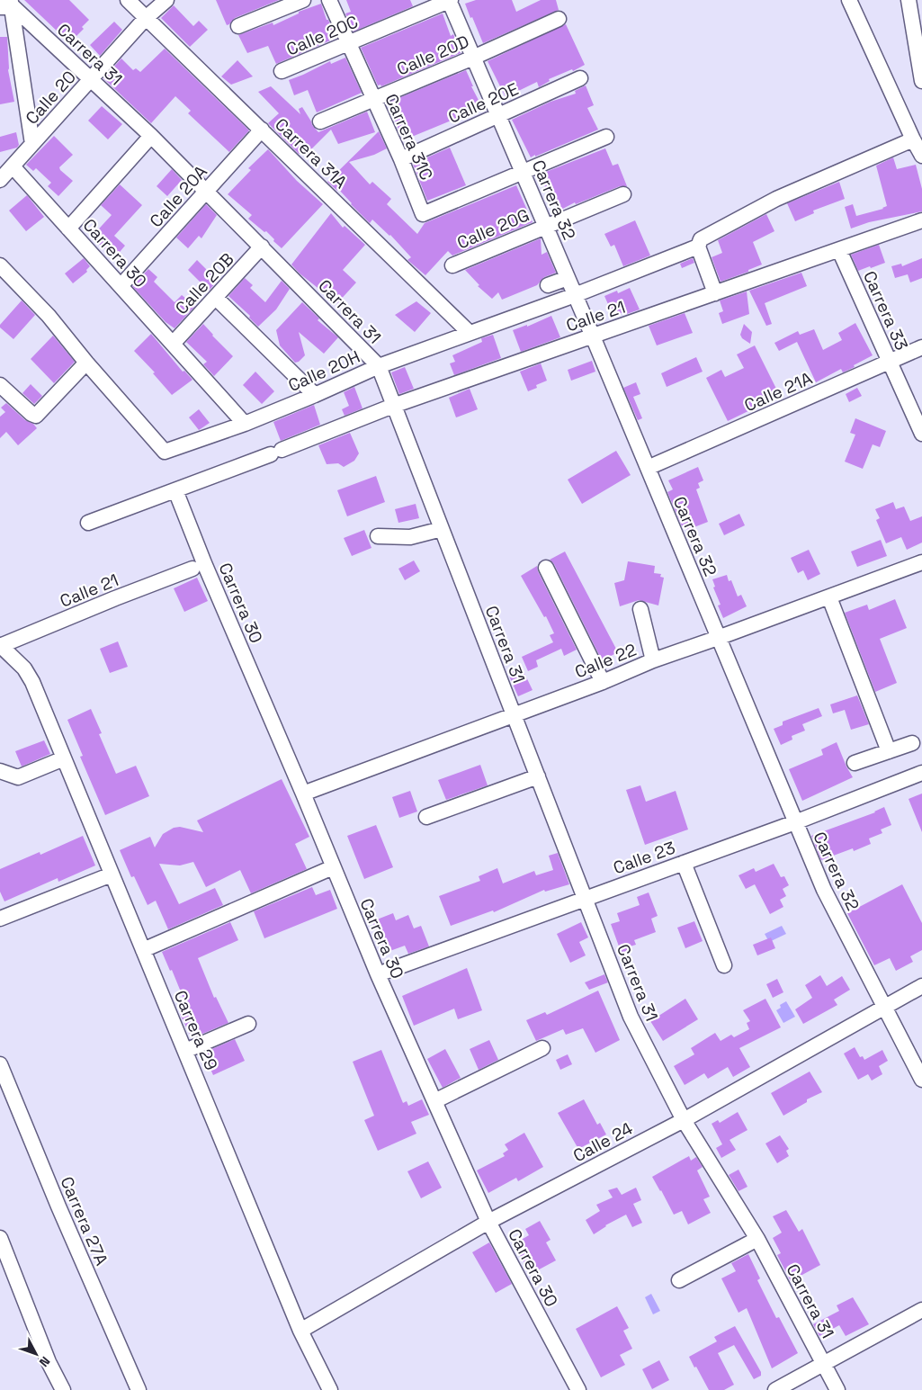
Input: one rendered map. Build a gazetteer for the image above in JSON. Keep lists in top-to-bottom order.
{
  "streets": {
    "street": [
      "Calle 20C",
      "Carrera 31",
      "Calle 20D",
      "Calle 20",
      "Calle 20E",
      "Carrera 31C",
      "Carrera 31A",
      "Calle 20A",
      "Carrera 32",
      "Calle 20G",
      "Carrera 30",
      "Calle 20B",
      "Carrera 33",
      "Calle 21",
      "Calle 20H",
      "Calle 21A",
      "Calle 22",
      "Calle 23",
      "Carrera 29",
      "Calle 24",
      "Carrera 27A"
    ]
  },
  "crossings": [
    ["Calle 20C", "Carrera 31C"],
    ["Calle 20C", "Carrera 32"],
    ["Carrera 31", "Calle 20"],
    ["Carrera 31", "Calle 20A"],
    ["Carrera 31", "Calle 20B"],
    ["Carrera 31", "Calle 21"],
    ["Carrera 31", "Calle 20H"],
    ["Carrera 31", "Calle 22"],
    ["Carrera 31", "Calle 23"],
    ["Carrera 31", "Calle 24"],
    ["Calle 20D", "Carrera 31C"],
    ["Calle 20D", "Carrera 32"],
    ["Calle 20", "Carrera 31A"],
    ["Calle 20", "Carrera 30"],
    ["Calle 20E", "Carrera 31C"],
    ["Calle 20E", "Carrera 32"],
    ["Carrera 31C", "Carrera 32"],
    ["Carrera 31A", "Calle 20A"],
    ["Carrera 31A", "Calle 20H"],
    ["Calle 20A", "Carrera 30"],
    ["Carrera 32", "Calle 20G"],
    ["Carrera 32", "Calle 21"],
    ["Carrera 32", "Calle 20H"],
    ["Carrera 32", "Calle 21A"],
    ["Carrera 32", "Calle 22"],
    ["Carrera 32", "Calle 23"],
    ["Carrera 32", "Calle 24"],
    ["Carrera 30", "Calle 20B"],
    ["Carrera 30", "Calle 21"],
    ["Carrera 30", "Calle 20H"],
    ["Carrera 30", "Calle 22"],
    ["Carrera 30", "Calle 23"],
    ["Carrera 30", "Calle 24"],
    ["Carrera 33", "Calle 21"],
    ["Carrera 33", "Calle 21A"],
    ["Calle 21", "Carrera 29"],
    ["Carrera 29", "Calle 24"]
  ],
  "north": "bottom right"
}
